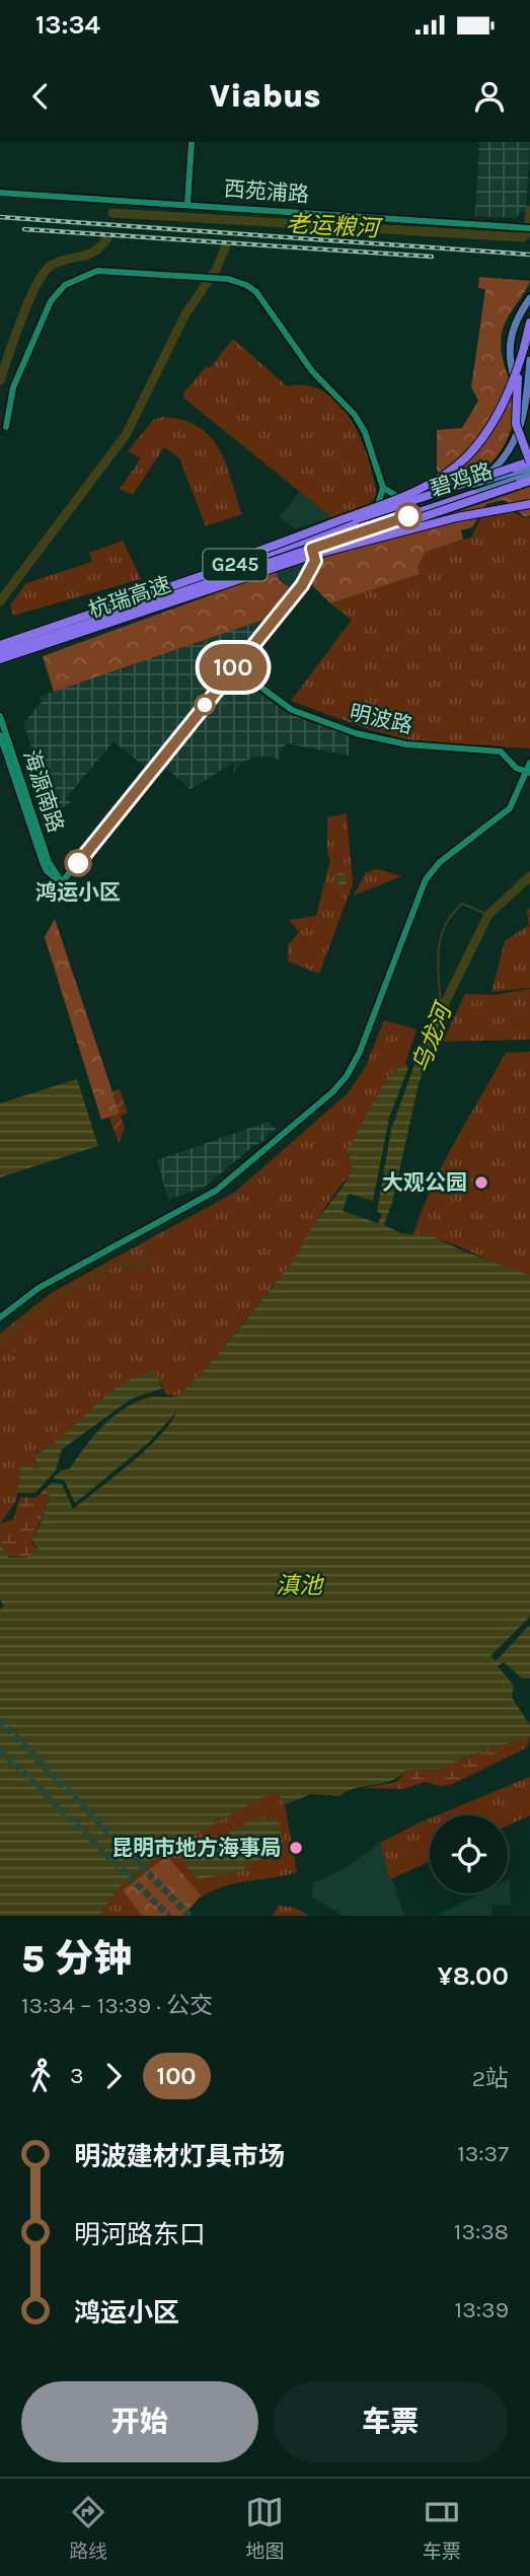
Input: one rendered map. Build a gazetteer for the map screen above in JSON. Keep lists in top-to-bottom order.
{
  "streets": {
    "highway": ["碧鸡路", "G245", "杭瑞高速"],
    "street": ["西苑浦路", "明波路", "海源南路"]
  },
  "crossings": [
    ["碧鸡路", "杭瑞高速"]
  ],
  "water": ["老运粮河", "乌龙河", "滇池"],
  "places": ["鸿运小区", "大观公园", "昆明市地方海事局"],
  "lines": ["bus line 100"],
  "page": {
    "status": "13:34",
    "header": "Viabus",
    "on_map": "100",
    "heading": ["5 分钟", "13:34 – 13:39 · 公交", "¥8.00"],
    "legs": ["3", "100", "2站"],
    "list": [
      {
        "name": "明波建材灯具市场",
        "value": "13:37"
      },
      {
        "name": "明河路东口",
        "value": "13:38"
      },
      {
        "name": "鸿运小区",
        "value": "13:39"
      }
    ],
    "buttons": ["开始", "车票"],
    "tabs": ["路线", "地图", "车票"]
  }
}
